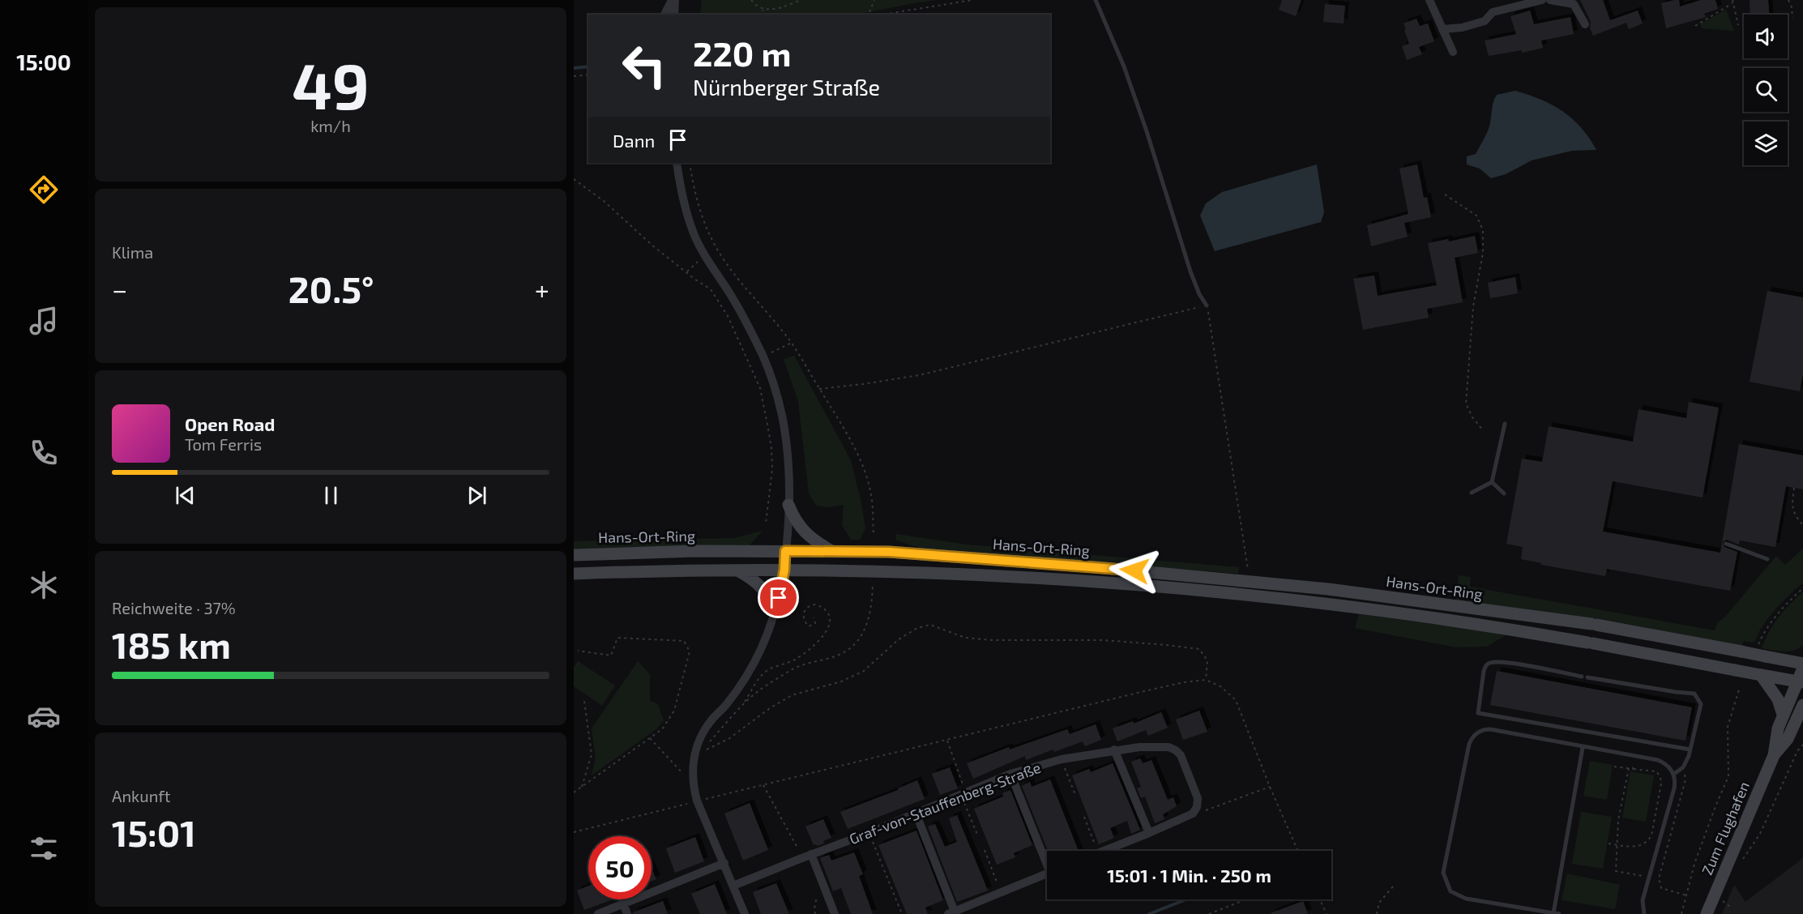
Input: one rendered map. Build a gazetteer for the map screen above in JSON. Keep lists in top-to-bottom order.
{
  "streets": {
    "main road": ["Hans-Ort-Ring", "Zum Flughafen"],
    "street": ["Graf-von-Stauffenberg-Straße"]
  },
  "page": {
    "tabs": "15:00",
    "tile": [
      ["49", "km/h"],
      "Klima",
      ["Reichweite · 37%", "185 km"],
      ["Ankunft", "15:01"]
    ],
    "turn": ["220 m", "Nürnberger Straße"],
    "then": "Dann",
    "heat": ["−", "20.5°", "+"],
    "song": ["Open Road", "Tom Ferris"],
    "limit": "50",
    "trip": "15:01 · 1 Min. · 250 m"
  }
}
